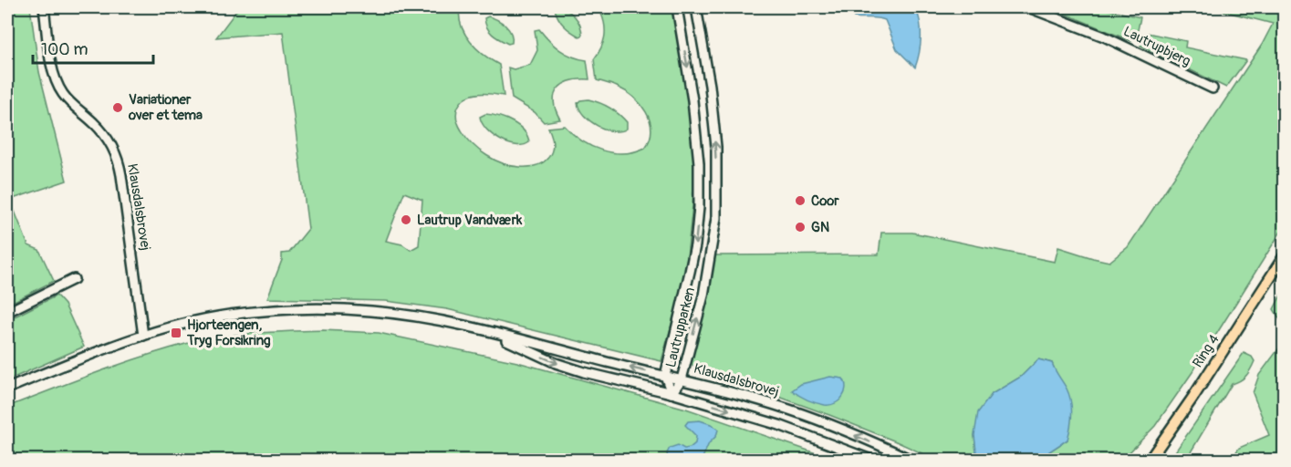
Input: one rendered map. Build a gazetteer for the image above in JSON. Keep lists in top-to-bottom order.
{
  "streets": {
    "main road": ["Ring 4"],
    "street": ["Lautrupbjerg", "Klausdalsbrovej", "Lautrupparken"]
  },
  "crossings": [
    ["Klausdalsbrovej", "Lautrupparken"]
  ],
  "places": {
    "other": [
      "Variationer over et tema",
      "Coor",
      "Lautrup Vandværk",
      "GN"
    ],
    "transit": ["Hjorteengen, Tryg Forsikring"]
  },
  "scale_bar": "100 m"
}
